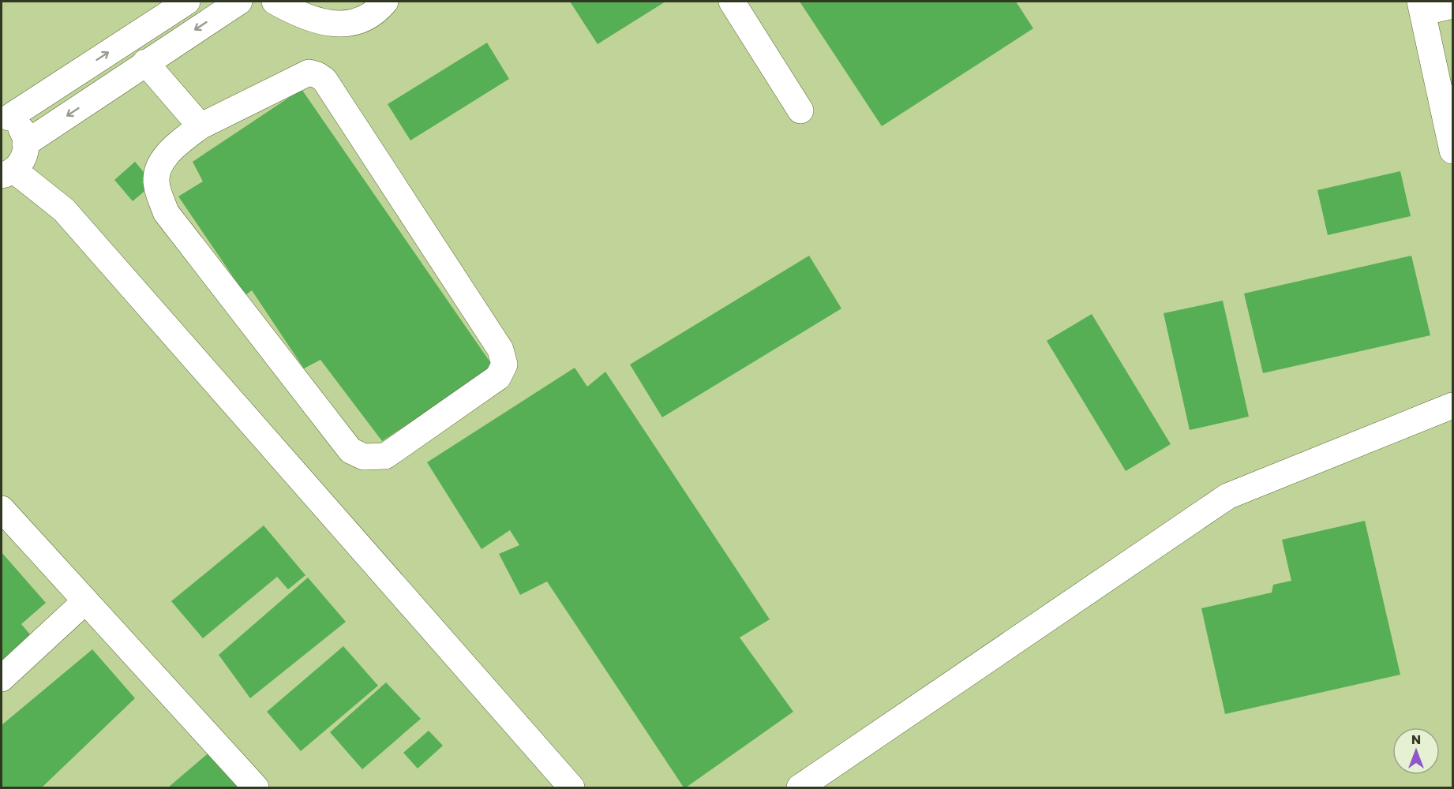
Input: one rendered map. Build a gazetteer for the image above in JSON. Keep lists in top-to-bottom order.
{
  "north": "top"
}
